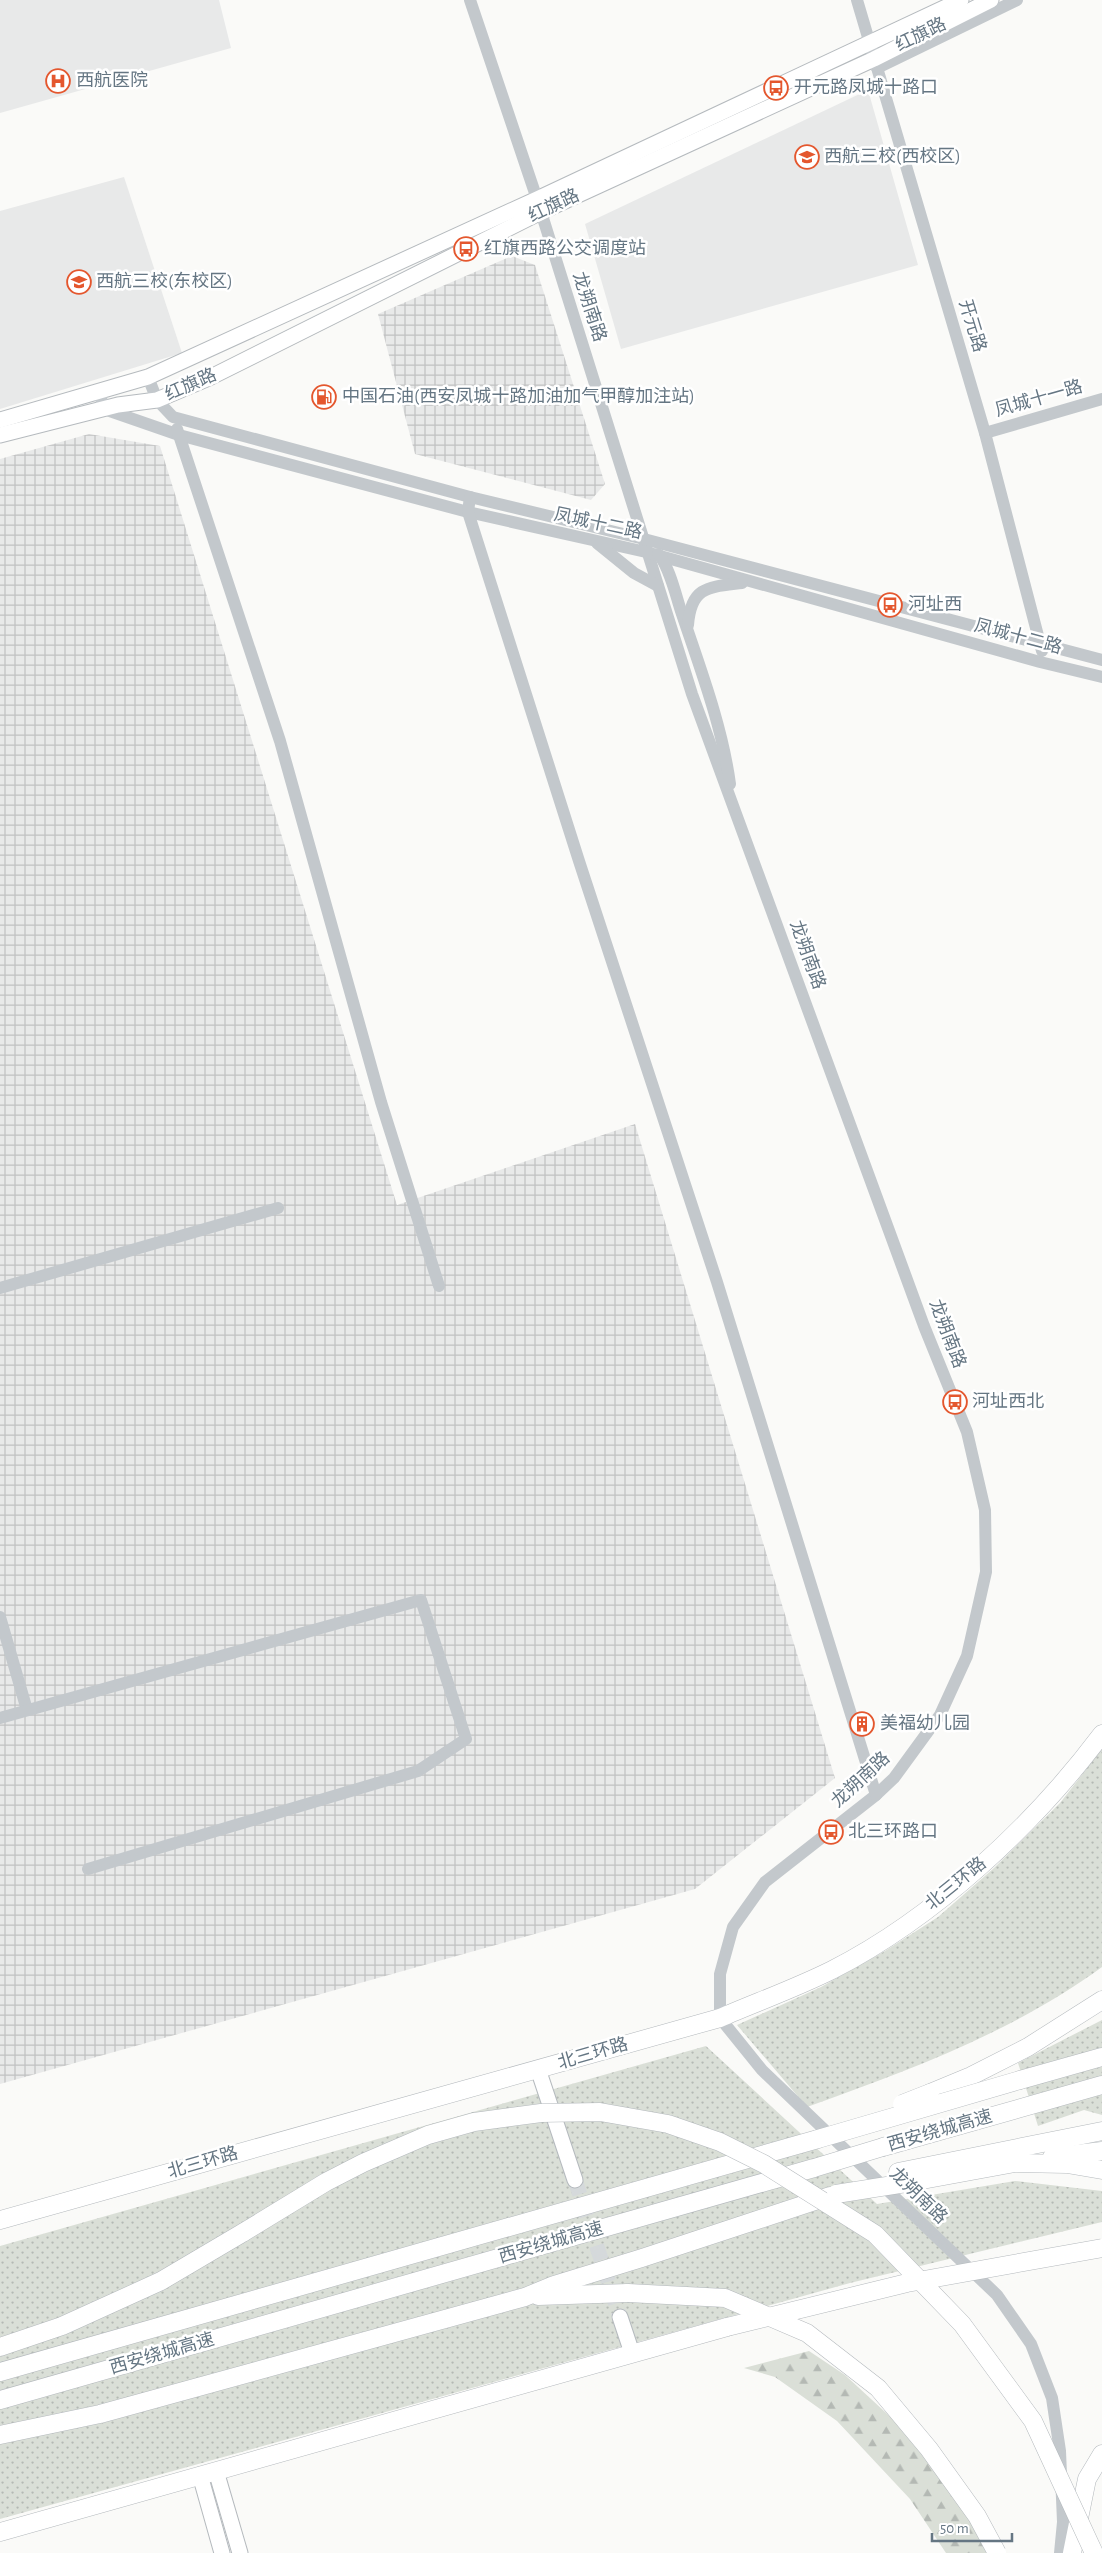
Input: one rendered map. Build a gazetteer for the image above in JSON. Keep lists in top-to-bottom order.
{
  "streets": {
    "highway": ["北三环路", "西安绕城高速"],
    "main road": ["红旗路"],
    "street": [
      "龙朔南路",
      "开元路",
      "凤城十一路",
      "凤城十二路"
    ]
  },
  "crossings": [
    ["红旗路", "龙朔南路"],
    ["红旗路", "开元路"],
    ["红旗路", "凤城十二路"],
    ["龙朔南路", "凤城十二路"],
    ["龙朔南路", "北三环路"],
    ["开元路", "凤城十一路"],
    ["开元路", "凤城十二路"]
  ],
  "places": {
    "hospital": ["西航医院"],
    "bus stop": [
      "开元路凤城十路口",
      "红旗西路公交调度站",
      "河址西",
      "河址西北",
      "北三环路口"
    ],
    "school or university": ["西航三校(西校区)", "西航三校(东校区)"],
    "fuel station": ["中国石油(西安凤城十路加油加气甲醇加注站)"],
    "building": ["美福幼儿园"]
  },
  "scale_bar": "50 m"
}
